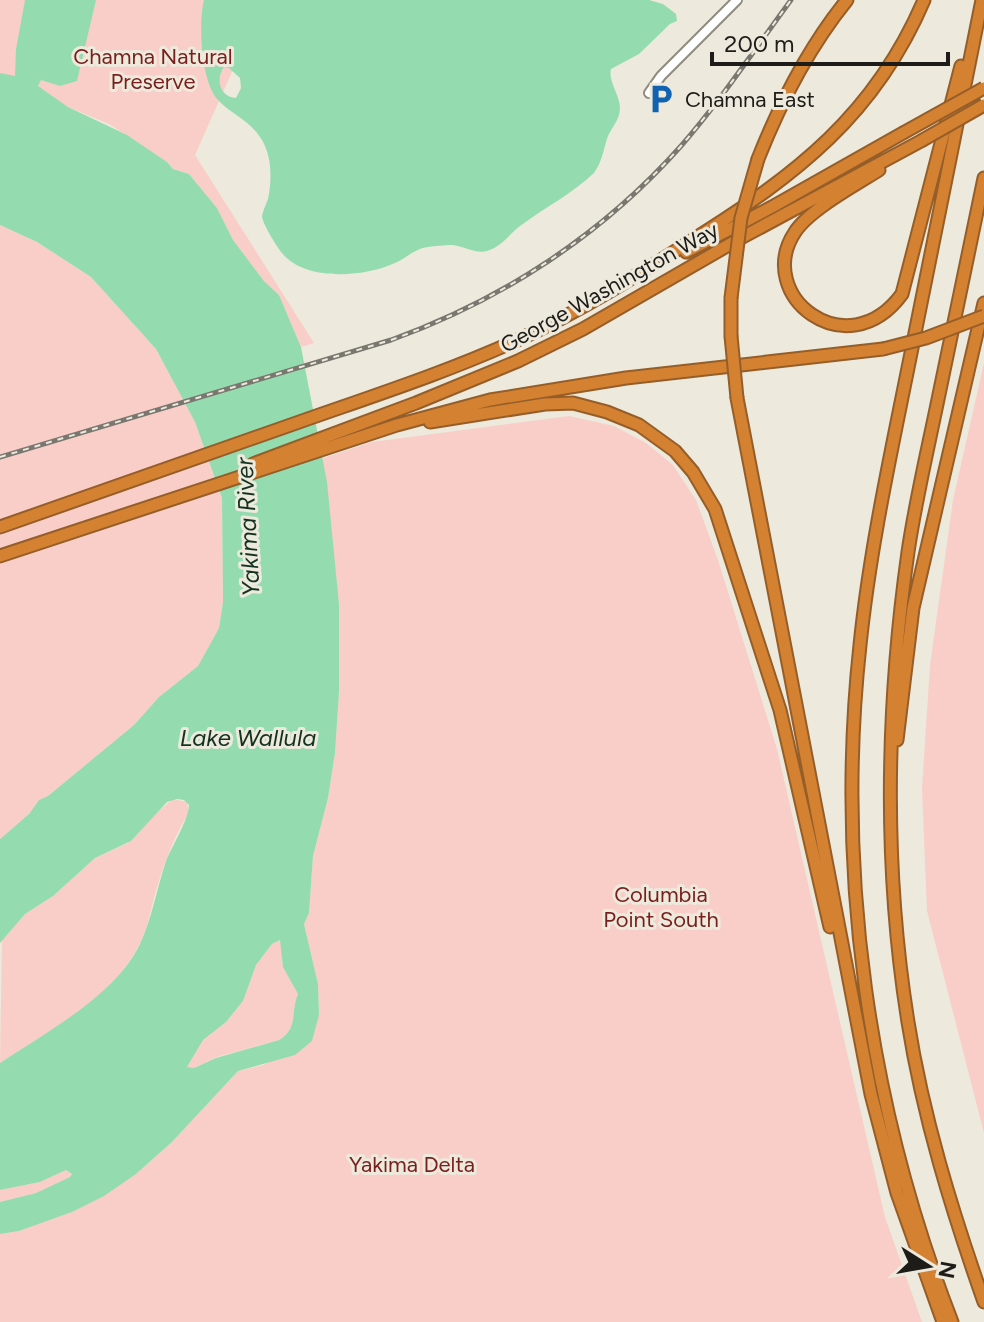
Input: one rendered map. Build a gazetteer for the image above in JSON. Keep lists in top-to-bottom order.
{
  "streets": {
    "highway": ["George Washington Way"]
  },
  "water": ["Yakima River", "Lake Wallula"],
  "parks": ["Chamna Natural Preserve", "Columbia Point South", "Yakima Delta"],
  "places": {
    "parking": ["Chamna East"]
  },
  "scale_bar": "200 m",
  "north": "right"
}
